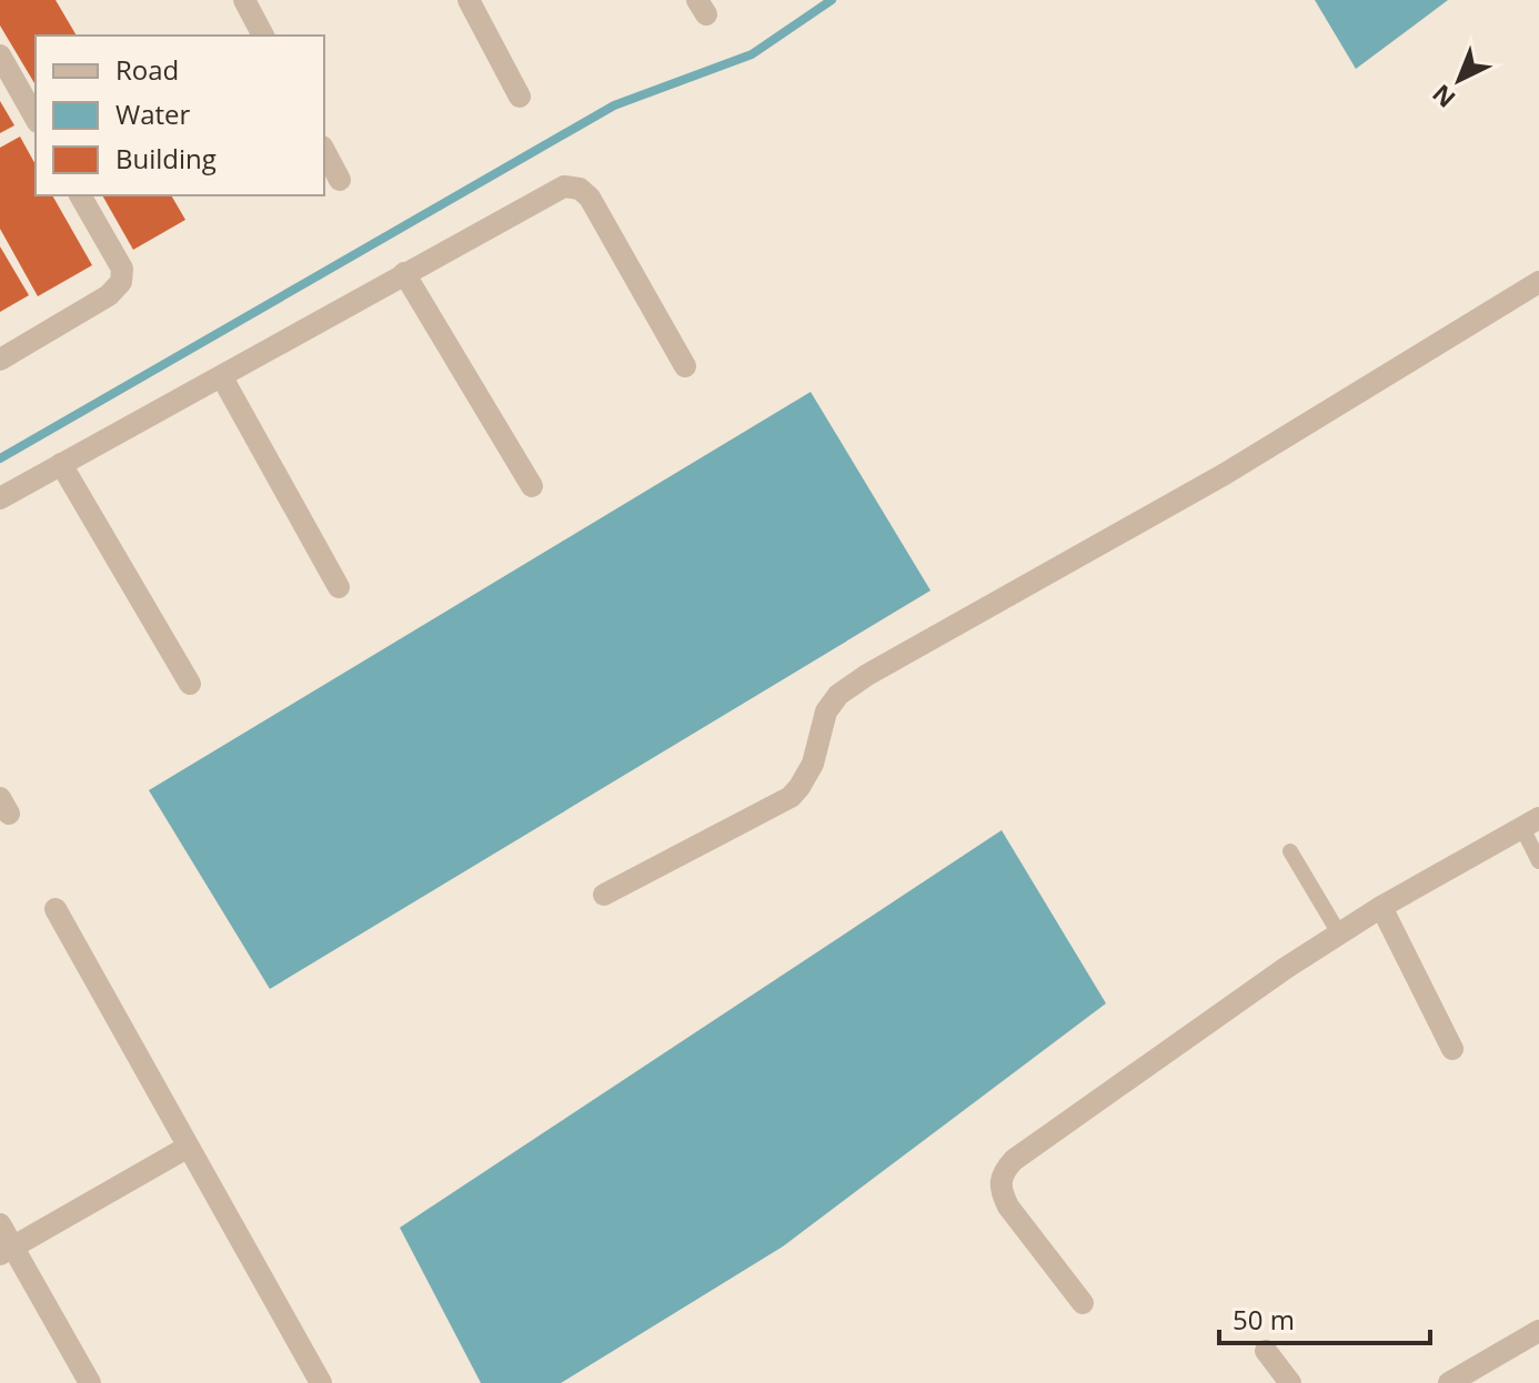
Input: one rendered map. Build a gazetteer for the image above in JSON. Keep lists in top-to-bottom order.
{
  "legend": ["Road", "Water", "Building"],
  "scale_bar": "50 m",
  "north": "bottom left"
}
